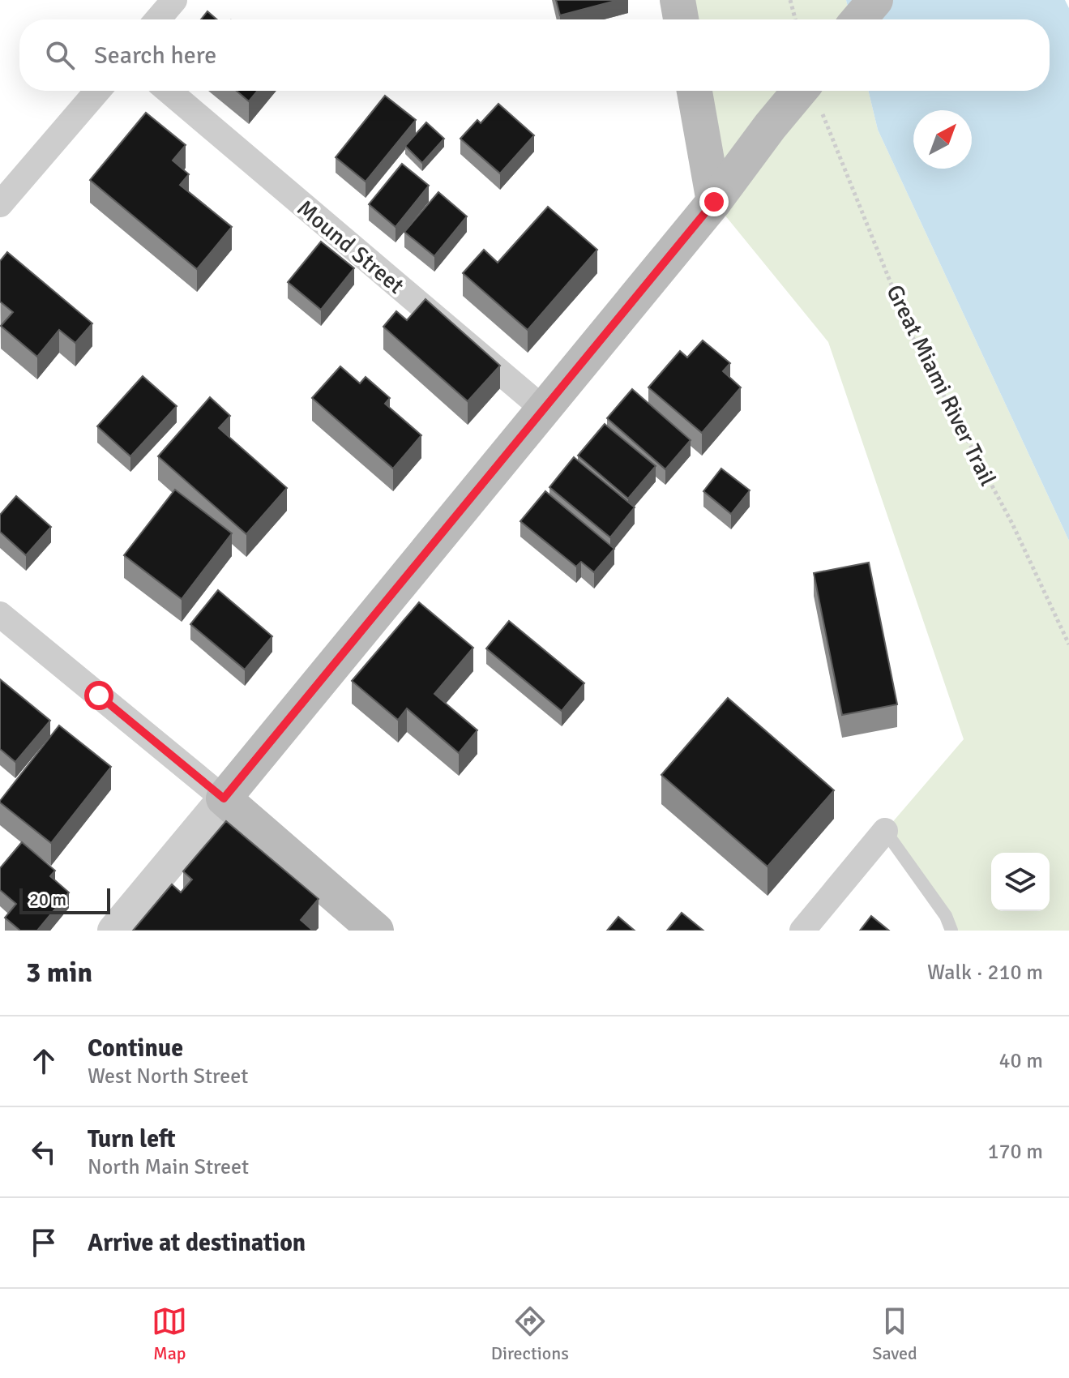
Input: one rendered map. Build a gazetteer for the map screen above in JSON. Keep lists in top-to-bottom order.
{
  "streets": {
    "street": ["Mound Street"],
    "path": ["Great Miami River Trail"]
  },
  "scale_bar": "20 m",
  "north": "top right",
  "page": {
    "search": "Search here",
    "scale": "20 m",
    "heading": ["3 min", "Walk · 210 m"],
    "list": [
      ["Continue", "West North Street", "40 m"],
      ["Turn left", "North Main Street", "170 m"],
      "Arrive at destination"
    ],
    "nav": ["Map", "Directions", "Saved"]
  }
}
